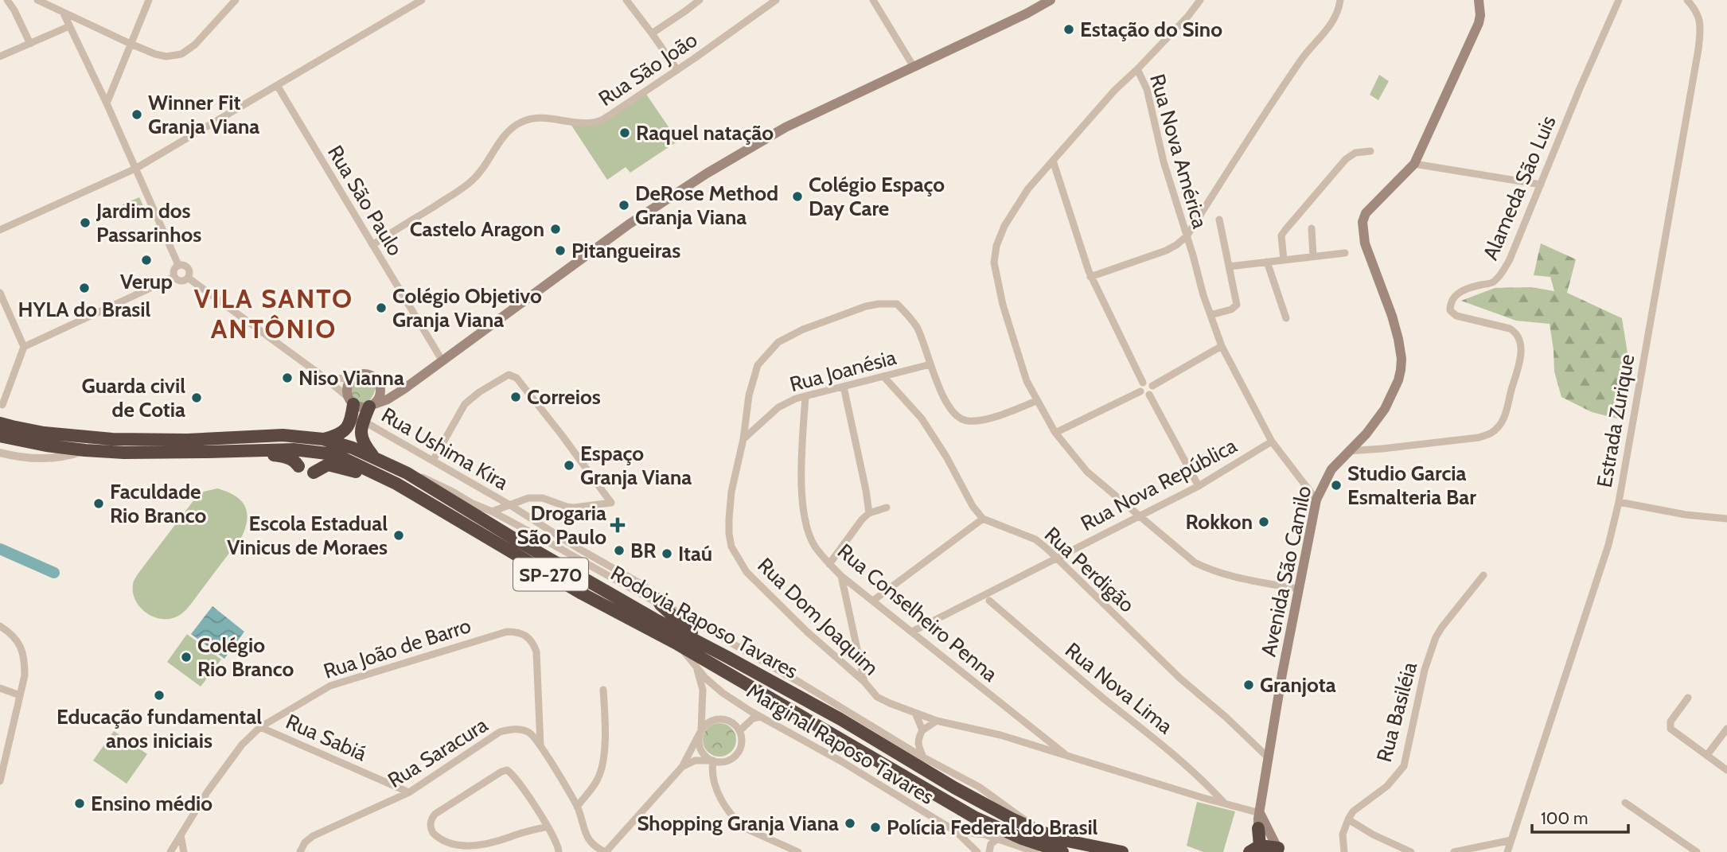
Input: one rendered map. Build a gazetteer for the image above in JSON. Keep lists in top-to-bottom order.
{
  "streets": {
    "highway": ["SP-270", "Rodovia Raposo Tavares"],
    "main road": ["Avenida São Camilo"],
    "street": [
      "Rua São João",
      "Rua Nova América",
      "Alameda São Luis",
      "Rua São Paulo",
      "Rua Joanésia",
      "Estrada Zurique",
      "Rua Ushima Kira",
      "Rua Nova República",
      "Rua Perdigão",
      "Rua Conselheiro Penna",
      "Rua Dom Joaquim",
      "Rua João de Barro",
      "Rua Nova Lima",
      "Rua Basiléia",
      "Rua Sabiá",
      "Marginal Raposo Tavares",
      "Rua Saracura"
    ]
  },
  "crossings": [
    ["Rua São João", "Rua São Paulo"],
    ["Rua Nova América", "Rua Nova República"],
    ["Rua Nova América", "Avenida São Camilo"],
    ["Rua Nova América", "Rua Dom Joaquim"],
    ["Alameda São Luis", "Avenida São Camilo"],
    ["Rua Joanésia", "Rua Conselheiro Penna"],
    ["Rua Joanésia", "Rua Dom Joaquim"],
    ["Rua Ushima Kira", "Rodovia Raposo Tavares"],
    ["Rua Nova República", "Rua Perdigão"],
    ["Rua Nova República", "Rua Conselheiro Penna"],
    ["Rua Perdigão", "Avenida São Camilo"],
    ["Avenida São Camilo", "Rua Dom Joaquim"],
    ["Rua Conselheiro Penna", "Rua Dom Joaquim"],
    ["Rua Dom Joaquim", "Rua Nova Lima"],
    ["Rodovia Raposo Tavares", "Marginal Raposo Tavares"],
    ["Rua João de Barro", "Rua Sabiá"],
    ["Rua João de Barro", "Rua Saracura"],
    ["Rua Sabiá", "Rua Saracura"]
  ],
  "districts": ["VILA SANTO ANTÔNIO"],
  "places": {
    "other": [
      "Estação do Sino",
      "Winner Fit Granja Viana",
      "Raquel natação",
      "Colégio Espaço Day Care",
      "DeRose Method Granja Viana",
      "Jardim dos Passarinhos",
      "Castelo Aragon",
      "Pitangueiras",
      "Verup",
      "HYLA do Brasil",
      "Colégio Objetivo Granja Viana",
      "Niso Vianna",
      "Correios",
      "Guarda civil de Cotia",
      "Espaço Granja Viana",
      "Studio Garcia Esmalteria Bar",
      "Faculdade Rio Branco",
      "Rokkon",
      "Escola Estadual Vinicus de Moraes",
      "BR",
      "Itaú",
      "Colégio Rio Branco",
      "Granjota",
      "Educação fundamental anos iniciais",
      "Ensino médio",
      "Shopping Granja Viana",
      "Polícia Federal do Brasil"
    ],
    "health": ["Drogaria São Paulo"]
  },
  "scale_bar": "100 m"
}
